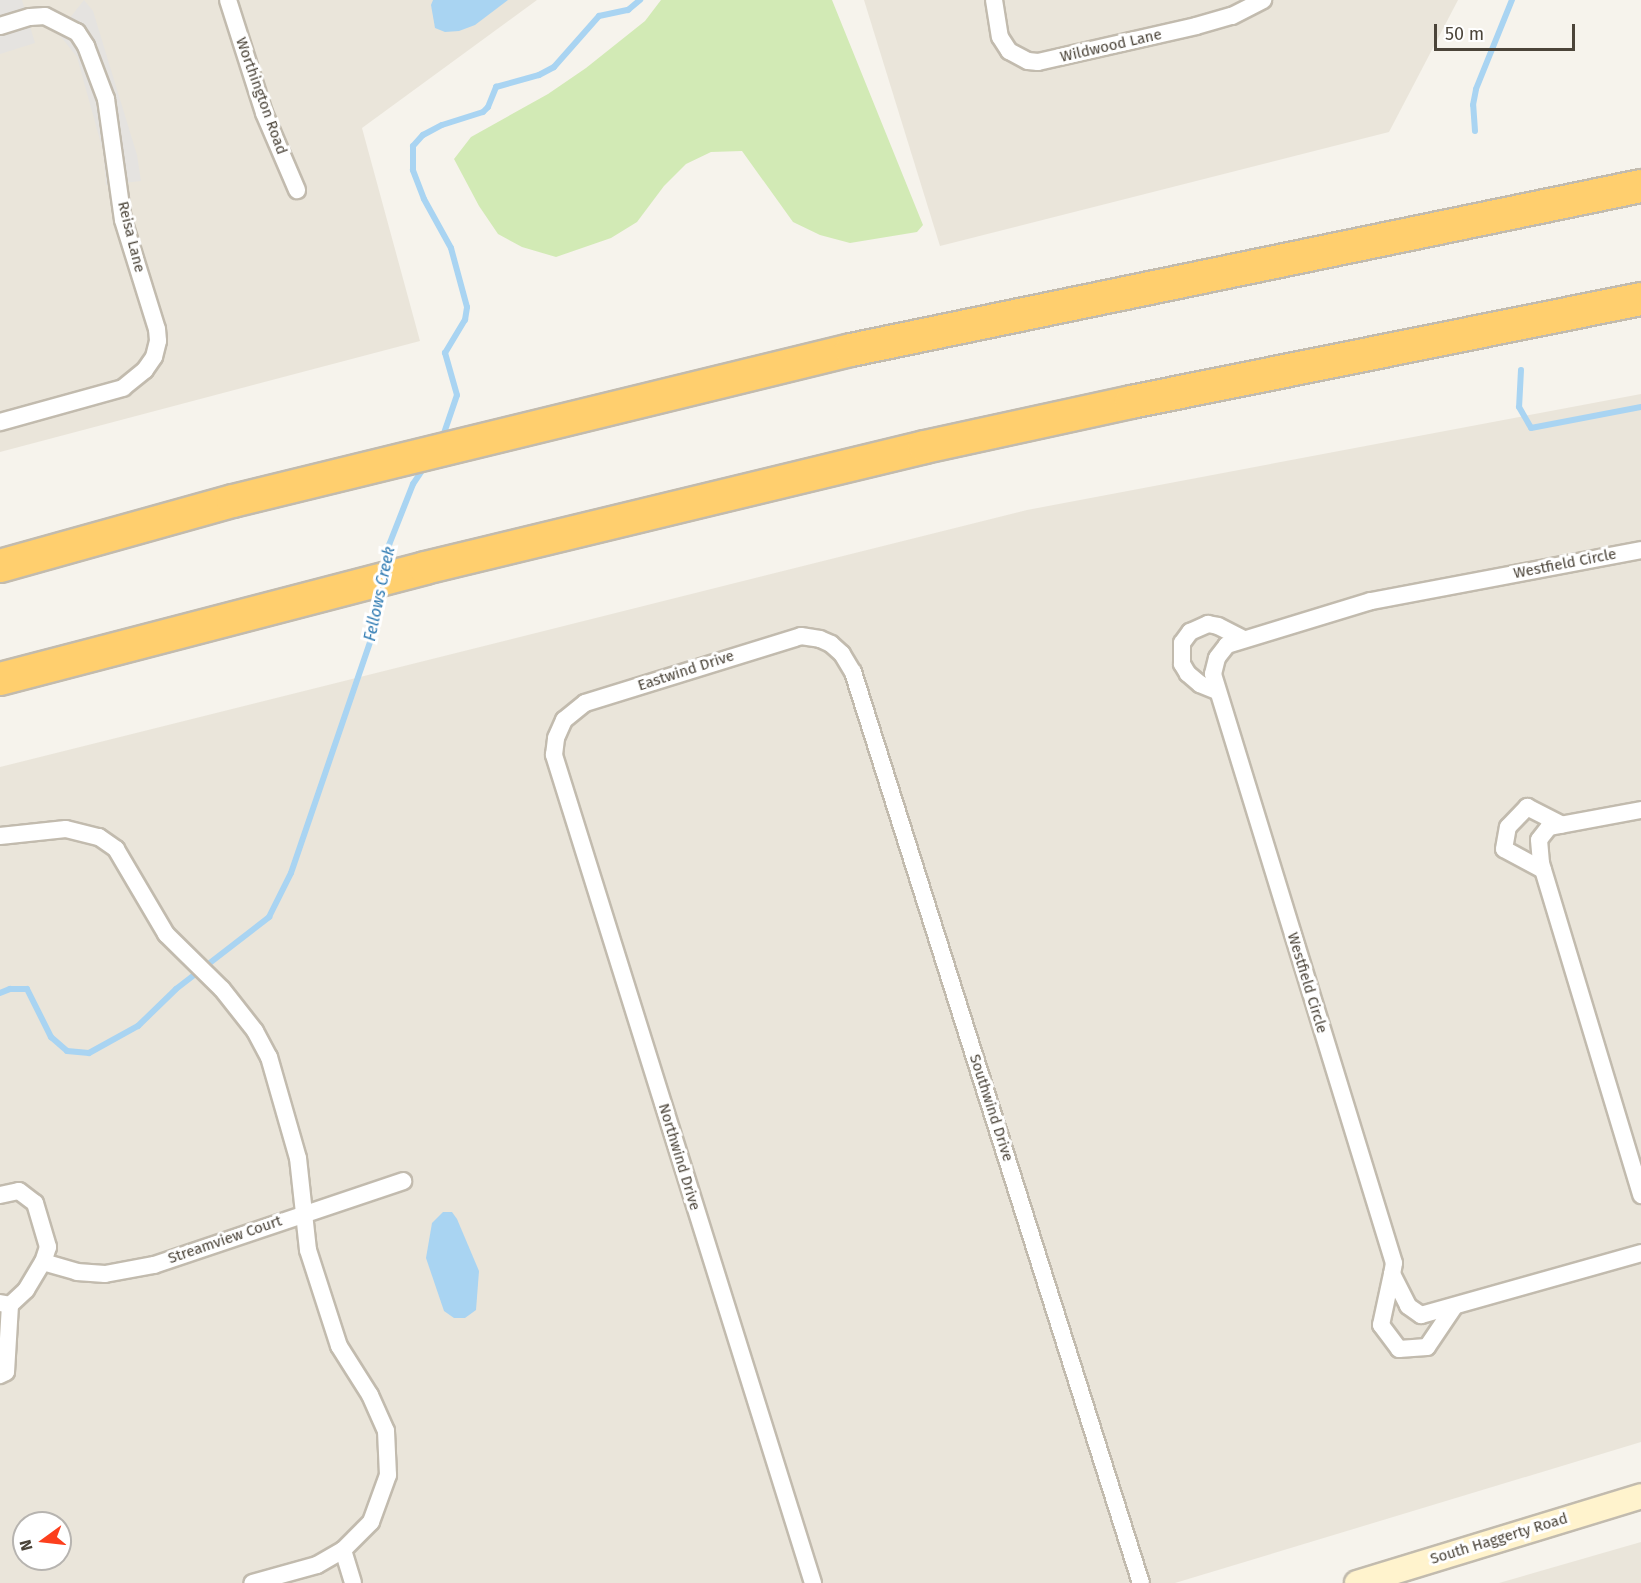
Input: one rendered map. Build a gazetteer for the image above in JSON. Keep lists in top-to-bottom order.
{
  "streets": {
    "main road": ["South Haggerty Road"],
    "street": [
      "Wildwood Lane",
      "Worthington Road",
      "Reisa Lane",
      "Westfield Circle",
      "Eastwind Drive",
      "Southwind Drive",
      "Northwind Drive",
      "Streamview Court"
    ]
  },
  "crossings": [
    ["Eastwind Drive", "Southwind Drive"],
    ["Eastwind Drive", "Northwind Drive"]
  ],
  "water": ["Fellows Creek"],
  "scale_bar": "50 m",
  "north": "left"
}
